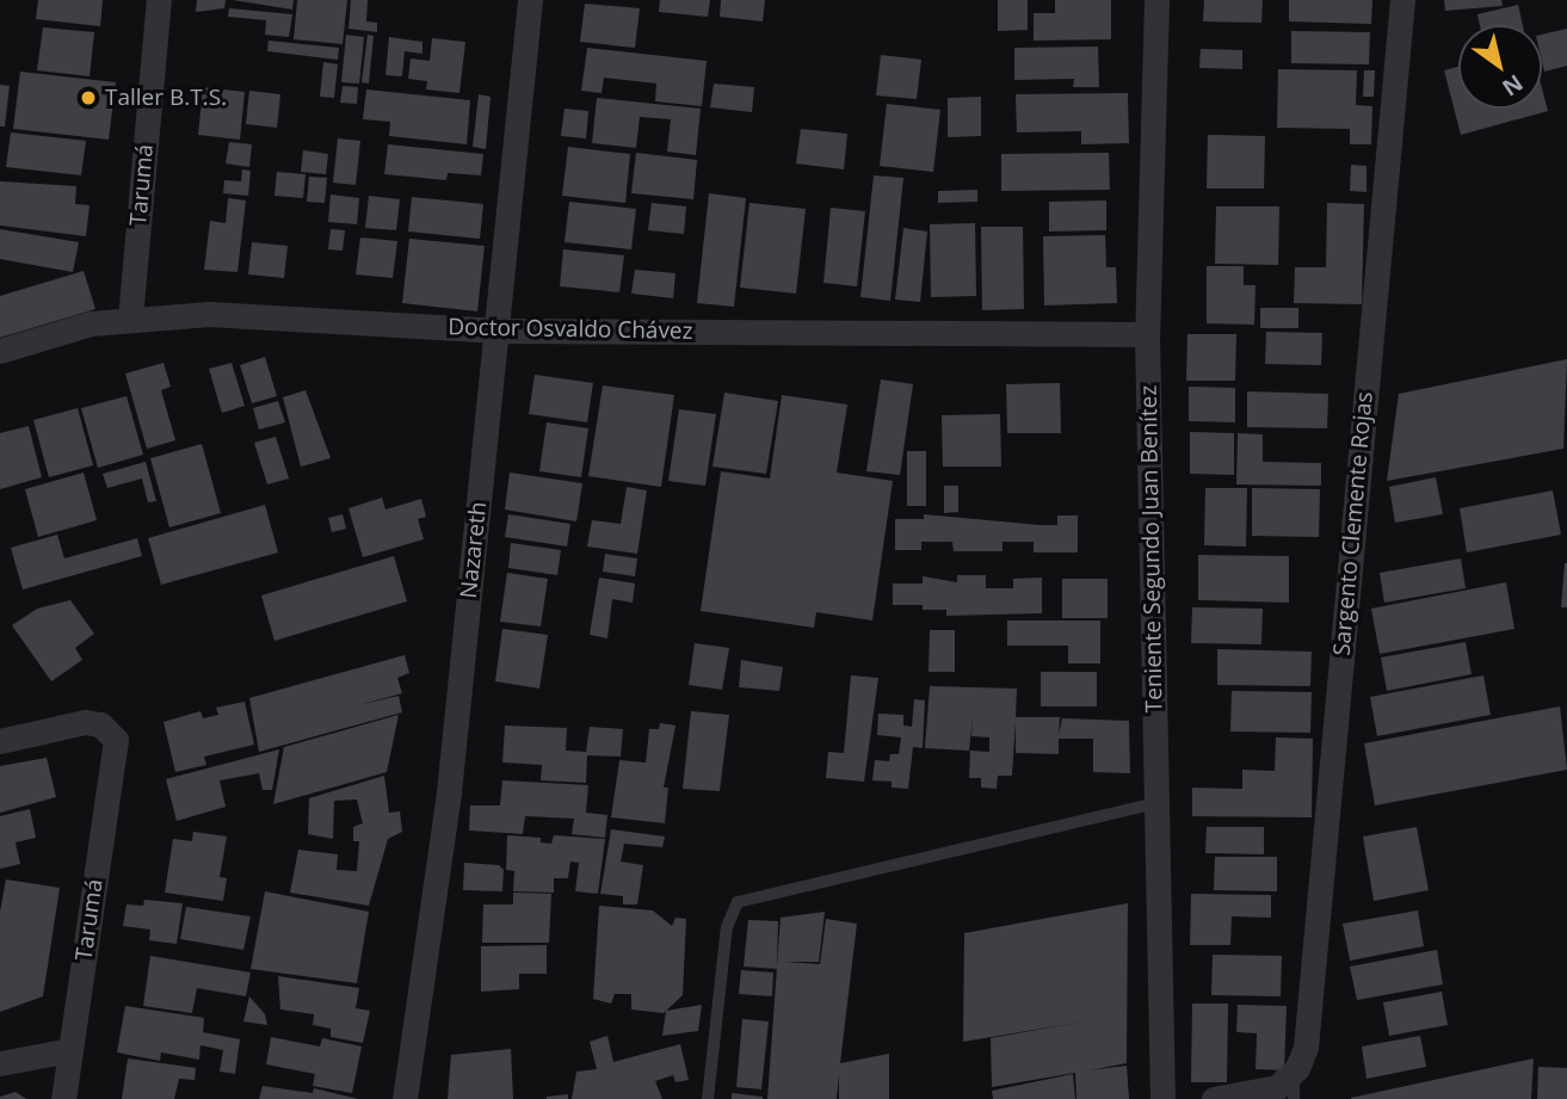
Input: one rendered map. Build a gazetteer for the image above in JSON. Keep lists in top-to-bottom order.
{
  "streets": {
    "street": [
      "Tarumá",
      "Doctor Osvaldo Chávez",
      "Sargento Clemente Rojas",
      "Teniente Segundo Juan Benítez",
      "Nazareth"
    ]
  },
  "crossings": [
    ["Tarumá", "Doctor Osvaldo Chávez"],
    ["Doctor Osvaldo Chávez", "Teniente Segundo Juan Benítez"],
    ["Doctor Osvaldo Chávez", "Nazareth"]
  ],
  "places": ["Taller B.T.S."],
  "north": "bottom right"
}
